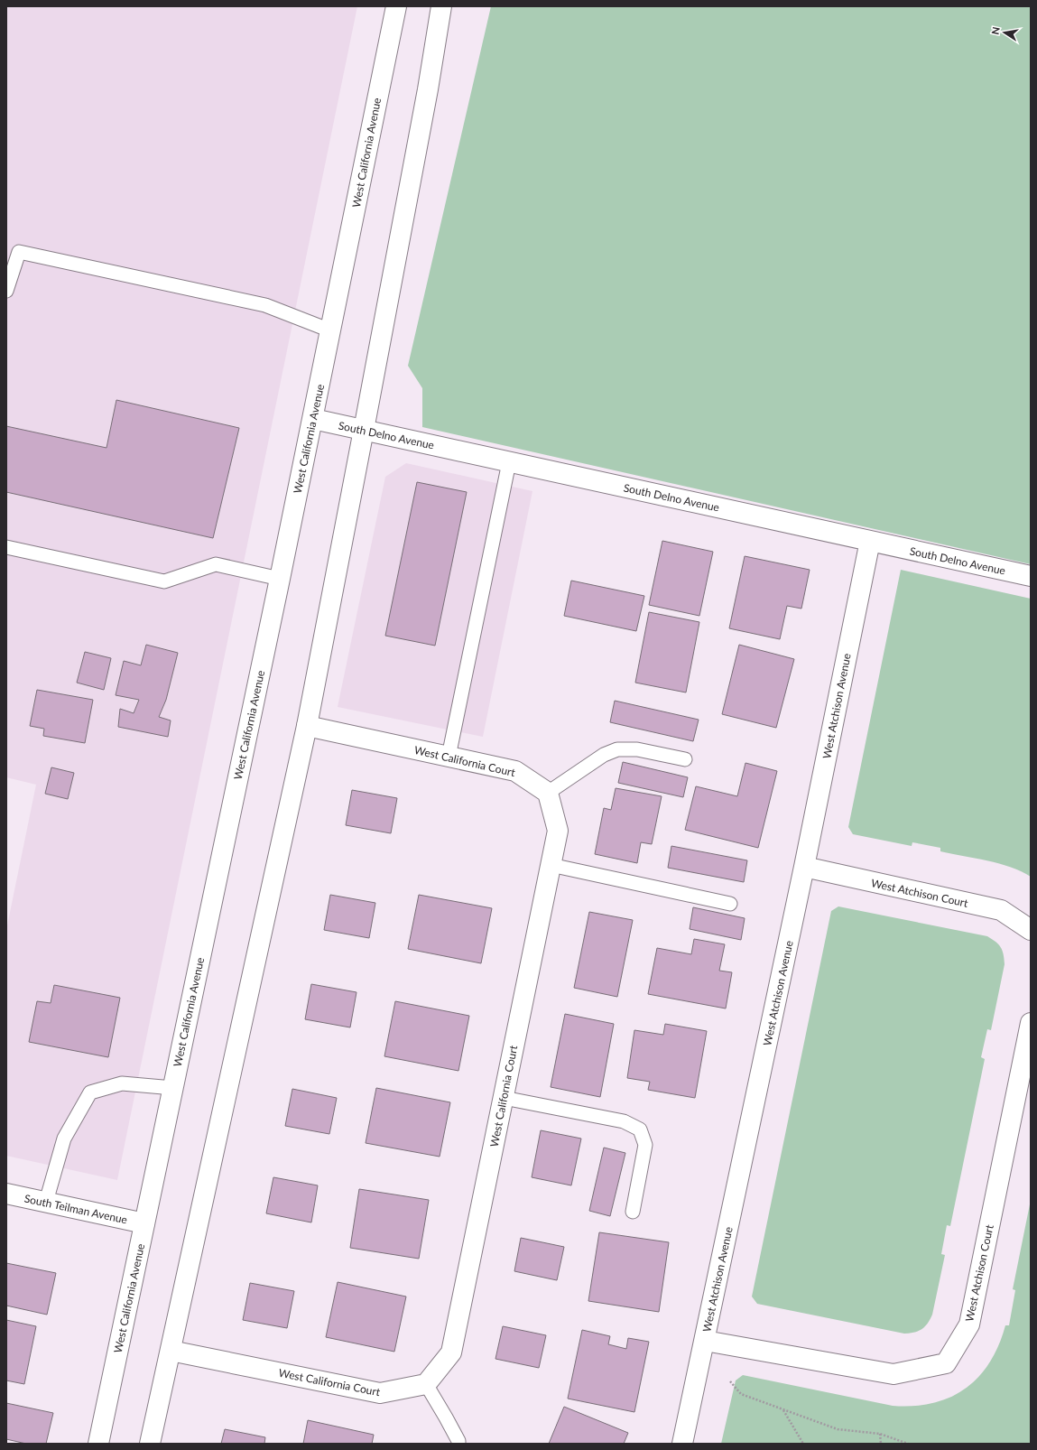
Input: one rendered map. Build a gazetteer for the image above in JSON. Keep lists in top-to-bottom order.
{
  "streets": {
    "street": [
      "West California Avenue",
      "South Delno Avenue",
      "West Atchison Avenue",
      "West California Court",
      "West Atchison Court",
      "South Teilman Avenue"
    ]
  },
  "crossings": [
    ["West California Avenue", "South Delno Avenue"],
    ["West California Avenue", "South Teilman Avenue"],
    ["South Delno Avenue", "West Atchison Avenue"],
    ["West Atchison Avenue", "West Atchison Court"]
  ],
  "north": "left"
}
